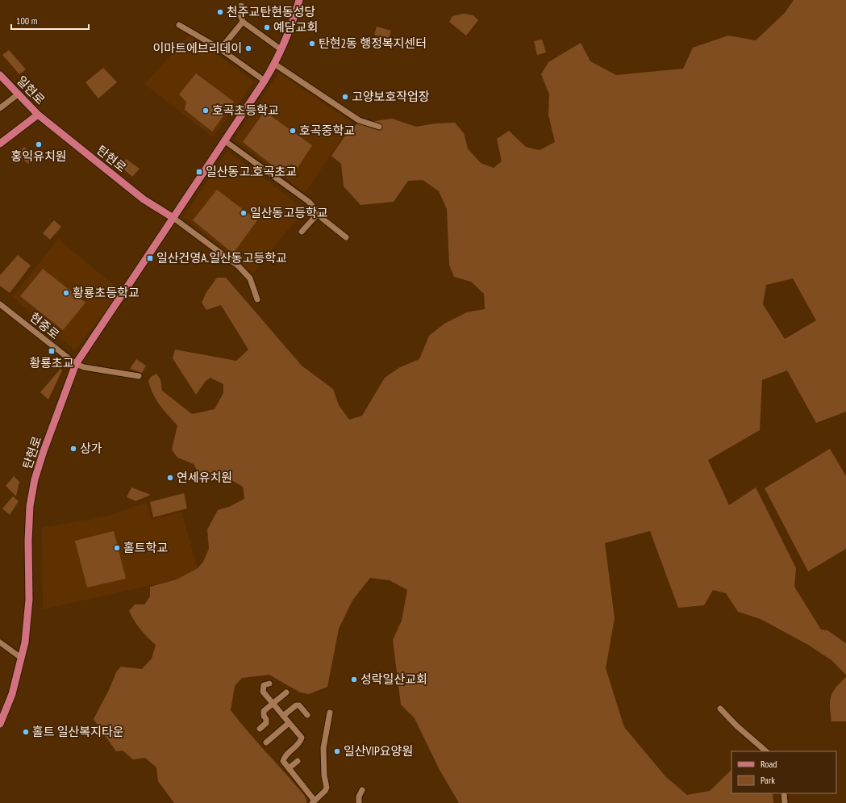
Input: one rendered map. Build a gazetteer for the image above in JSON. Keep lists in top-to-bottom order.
{
  "streets": {
    "main road": ["일현로", "탄현로"],
    "street": ["현중로"]
  },
  "crossings": [
    ["일현로", "탄현로"],
    ["탄현로", "현중로"]
  ],
  "places": {
    "other": [
      "천주교탄현동성당",
      "예담교회",
      "탄현2동 행정복지센터",
      "이마트에브리데이",
      "고양보호작업장",
      "호곡초등학교",
      "호곡중학교",
      "홍익유치원",
      "일산동고등학교",
      "황룡초등학교",
      "상가",
      "연세유치원",
      "홀트학교",
      "성락일산교회",
      "홀트 일산복지타운",
      "일산VIP요양원"
    ],
    "transit": ["일산동고.호곡초교", "일산건영A.일산동고등학교", "황룡초교"]
  },
  "legend": ["Road", "Park"],
  "scale_bar": "100 m"
}
